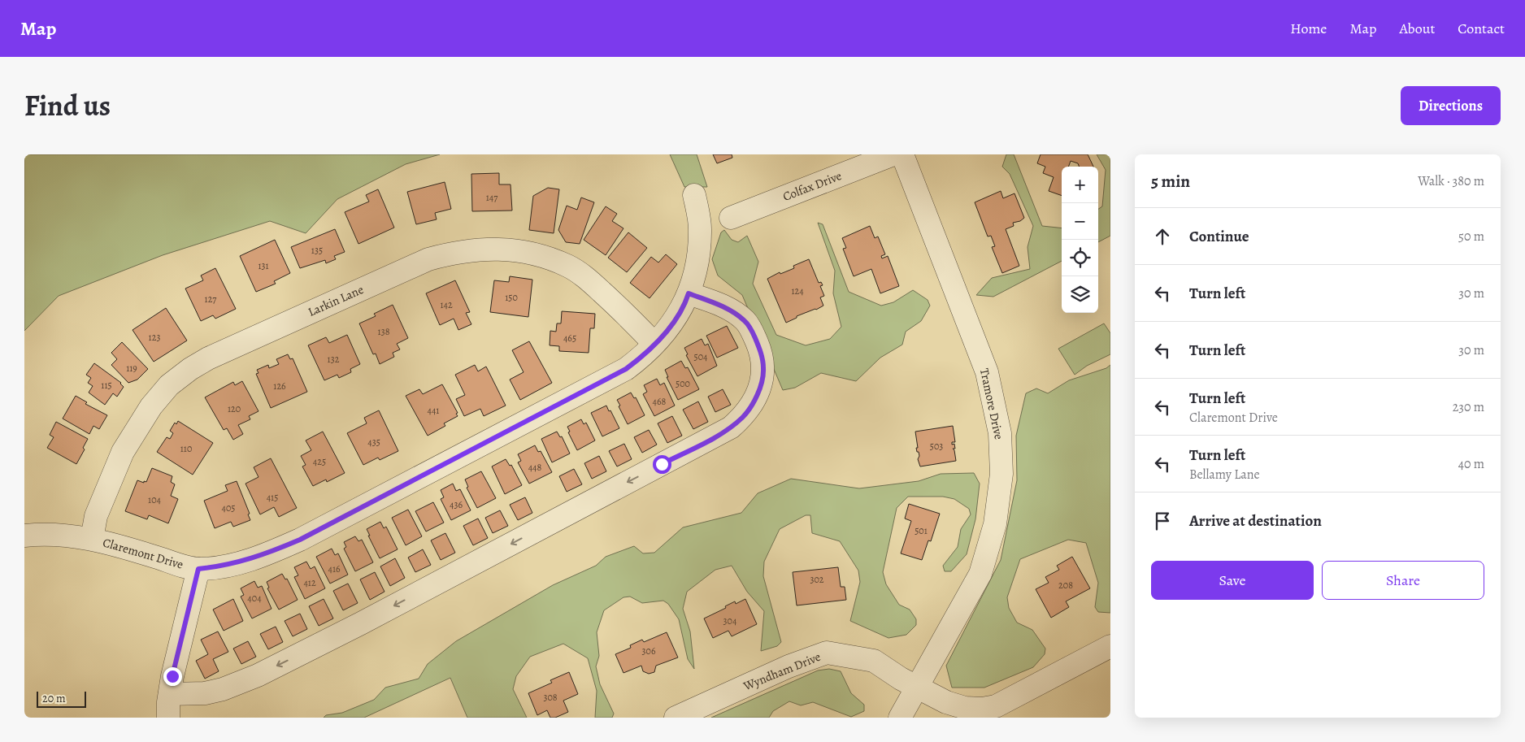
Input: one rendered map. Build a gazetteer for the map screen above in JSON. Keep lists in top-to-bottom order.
{
  "streets": {
    "street": [
      "Colfax Drive",
      "Larkin Lane",
      "Tramore Drive",
      "Claremont Drive",
      "Wyndham Drive"
    ]
  },
  "crossings": [
    ["Larkin Lane", "Claremont Drive"],
    ["Tramore Drive", "Wyndham Drive"]
  ],
  "house_numbers": [
    "147",
    "135",
    "131",
    "124",
    "150",
    "127",
    "142",
    "138",
    "123",
    "465",
    "504",
    "132",
    "119",
    "500",
    "115",
    "126",
    "468",
    "120",
    "441",
    "435",
    "503",
    "110",
    "425",
    "448",
    "415",
    "104",
    "436",
    "405",
    "501",
    "416",
    "302",
    "412",
    "208",
    "404",
    "304",
    "306",
    "308"
  ],
  "scale_bar": "20 m",
  "page": {
    "header": "Map",
    "nav": [
      "Home",
      "Map",
      "About",
      "Contact"
    ],
    "title": "Find us",
    "buttons": [
      "Directions",
      ["Save", "Share"]
    ],
    "heading": ["5 min", "Walk · 380 m"],
    "map_buttons": ["+", "−"],
    "list": [
      ["Continue", "50 m"],
      ["Turn left", "30 m"],
      ["Turn left", "30 m"],
      ["Turn left", "Claremont Drive", "230 m"],
      ["Turn left", "Bellamy Lane", "40 m"],
      "Arrive at destination"
    ],
    "scale": "20 m"
  }
}
